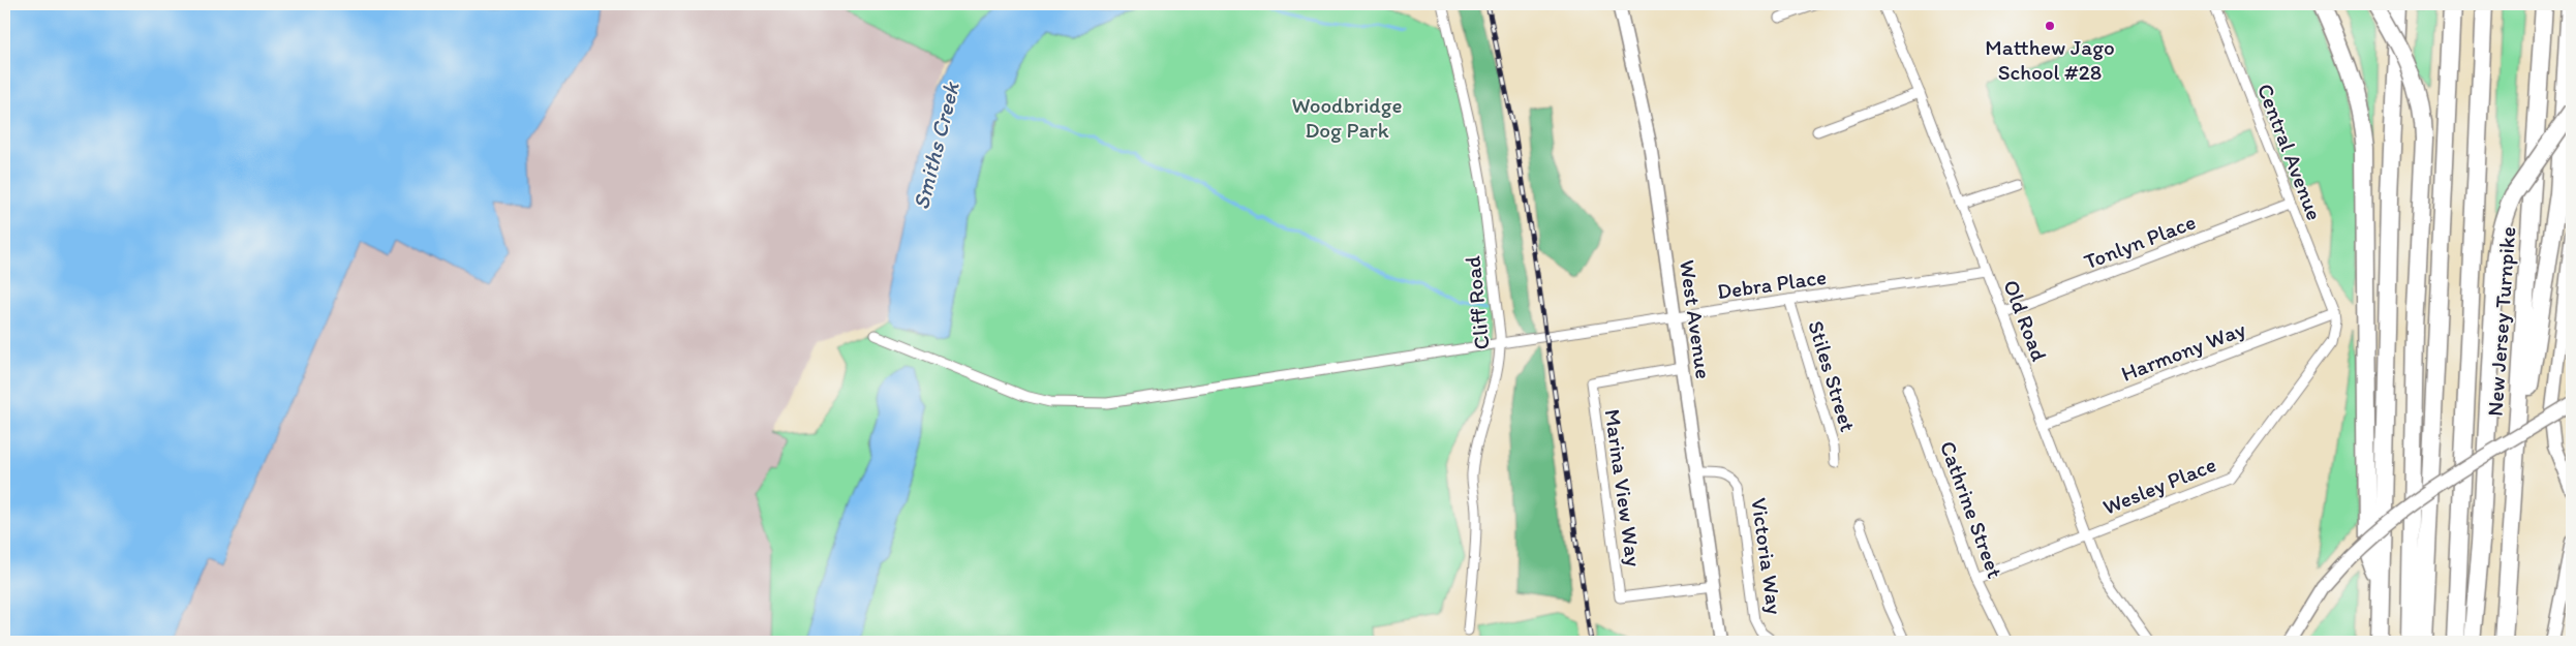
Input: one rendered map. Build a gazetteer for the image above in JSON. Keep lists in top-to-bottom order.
{
  "streets": {
    "highway": ["New Jersey Turnpike"],
    "street": [
      "Central Avenue",
      "Tonlyn Place",
      "Debra Place",
      "Cliff Road",
      "West Avenue",
      "Old Road",
      "Harmony Way",
      "Stiles Street",
      "Wesley Place",
      "Marina View Way",
      "Cathrine Street",
      "Victoria Way"
    ]
  },
  "crossings": [
    ["Central Avenue", "Tonlyn Place"],
    ["Central Avenue", "Harmony Way"],
    ["Central Avenue", "Wesley Place"],
    ["Tonlyn Place", "Old Road"],
    ["Debra Place", "Cliff Road"],
    ["Debra Place", "West Avenue"],
    ["Debra Place", "Old Road"],
    ["Debra Place", "Stiles Street"],
    ["West Avenue", "Marina View Way"],
    ["West Avenue", "Victoria Way"],
    ["Old Road", "Harmony Way"],
    ["Old Road", "Wesley Place"],
    ["Harmony Way", "Wesley Place"],
    ["Wesley Place", "Cathrine Street"]
  ],
  "water": ["Smiths Creek"],
  "parks": ["Woodbridge Dog Park"],
  "places": ["Matthew Jago School #28"]
}
